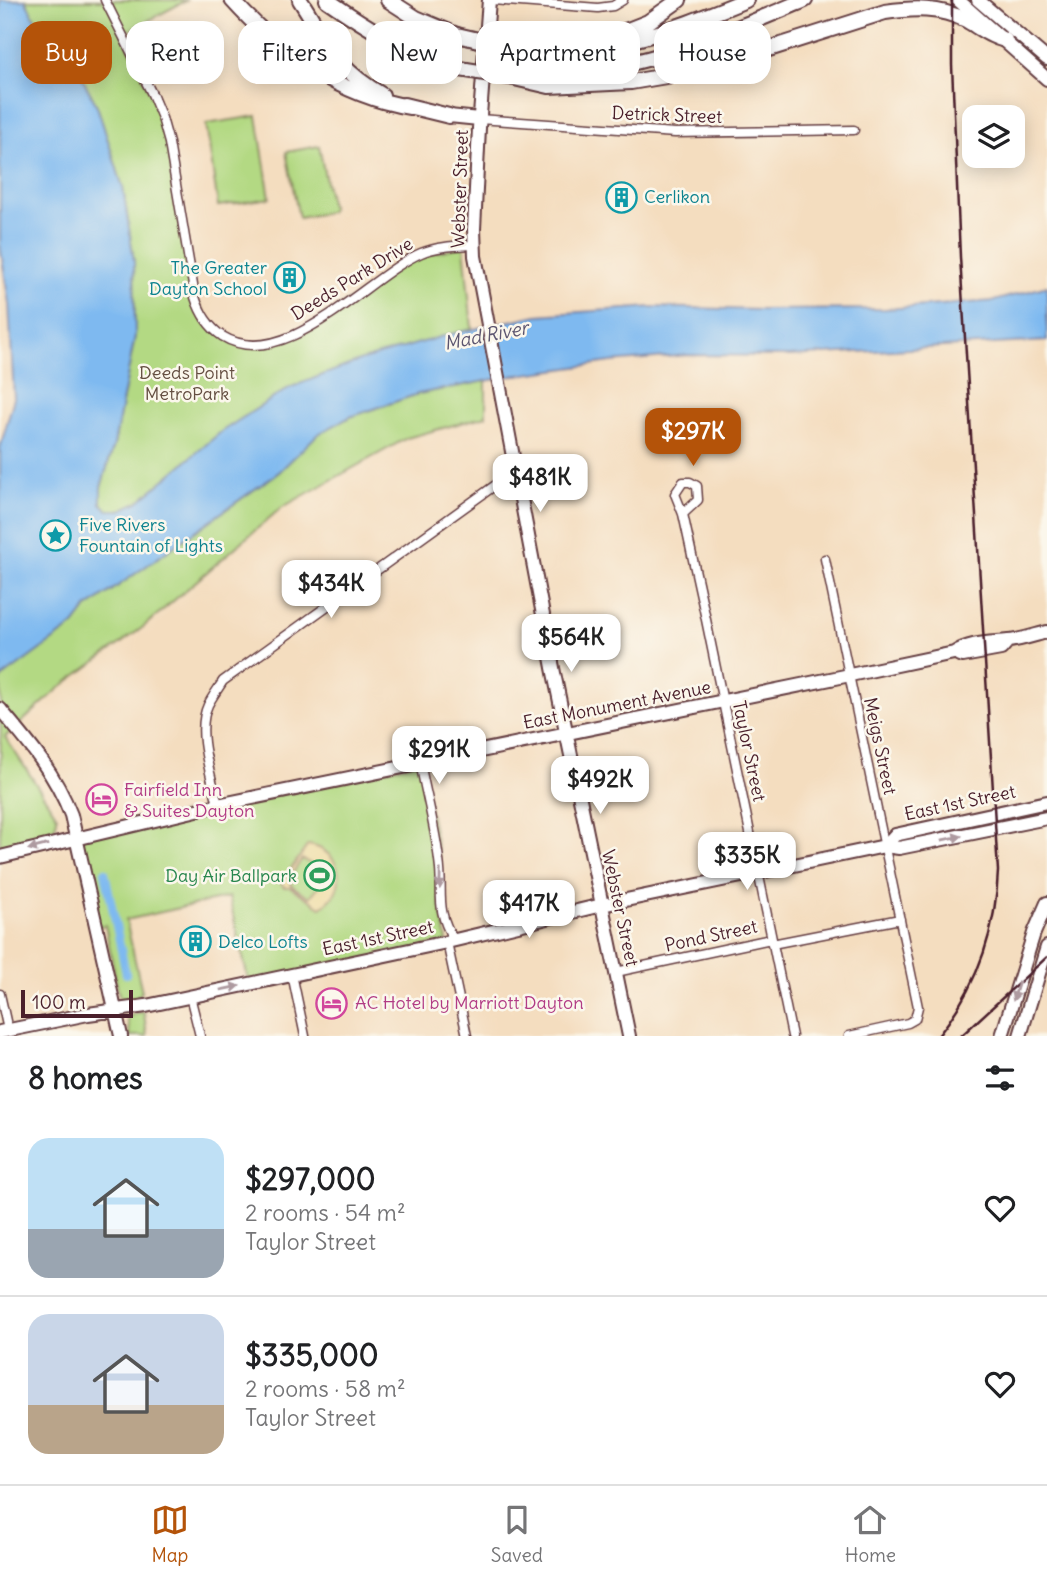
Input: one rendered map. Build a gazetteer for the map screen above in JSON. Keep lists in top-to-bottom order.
{
  "streets": {
    "main road": ["Webster Street", "East Monument Avenue", "East 1st Street"],
    "street": [
      "Detrick Street",
      "Deeds Park Drive",
      "Meigs Street",
      "Taylor Street",
      "Pond Street"
    ]
  },
  "crossings": [
    ["Detrick Street", "Webster Street"],
    ["Webster Street", "Deeds Park Drive"],
    ["Webster Street", "East Monument Avenue"],
    ["Webster Street", "East 1st Street"],
    ["Webster Street", "Pond Street"],
    ["East Monument Avenue", "Meigs Street"],
    ["East Monument Avenue", "Taylor Street"],
    ["Meigs Street", "East 1st Street"],
    ["Meigs Street", "Pond Street"],
    ["Taylor Street", "East 1st Street"],
    ["Taylor Street", "Pond Street"]
  ],
  "water": ["Mad River"],
  "parks": ["Deeds Point MetroPark"],
  "places": {
    "building": ["Cerlikon", "The Greater Dayton School", "Delco Lofts"],
    "place": ["Five Rivers Fountain of Lights"],
    "hotel": ["Fairfield Inn & Suites Dayton", "AC Hotel by Marriott Dayton"],
    "sports": ["Day Air Ballpark"]
  },
  "scale_bar": "100 m",
  "page": {
    "chip": [
      "Buy",
      "Rent",
      "Filters",
      "New",
      "Apartment",
      "House"
    ],
    "price": [
      "$297K",
      "$481K",
      "$434K",
      "$564K",
      "$291K",
      "$492K",
      "$335K",
      "$417K"
    ],
    "scale": "100 m",
    "heading": "8 homes",
    "list": [
      {
        "name": "$297,000",
        "note": "2 rooms · 54 m² · Taylor Street"
      },
      {
        "name": "$335,000",
        "note": "2 rooms · 58 m² · Taylor Street"
      }
    ],
    "tabs": ["Map", "Saved", "Home"]
  }
}
